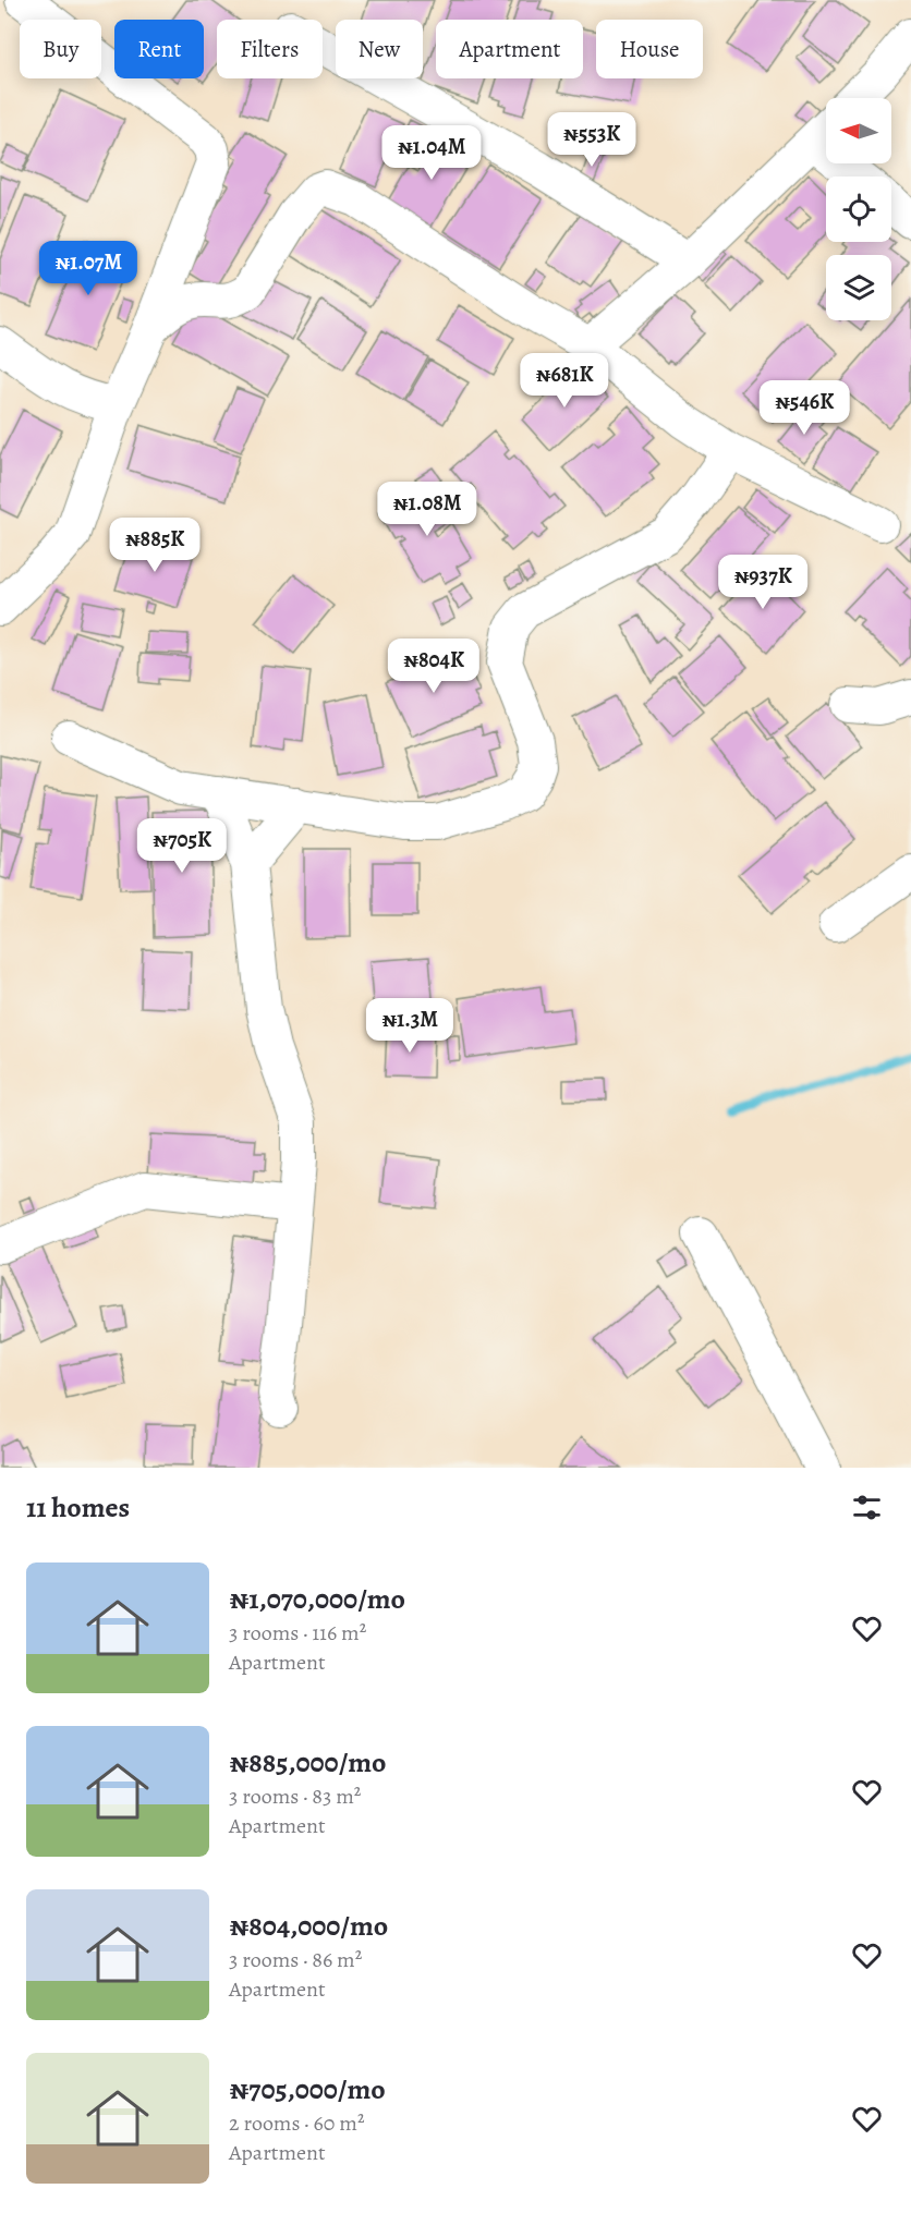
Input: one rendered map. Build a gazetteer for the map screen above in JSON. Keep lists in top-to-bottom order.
{
  "north": "left",
  "page": {
    "chip": [
      "Buy",
      "Rent",
      "Filters",
      "New",
      "Apartment",
      "House"
    ],
    "price": [
      "₦553K",
      "₦1.04M",
      "₦1.07M",
      "₦681K",
      "₦546K",
      "₦1.08M",
      "₦885K",
      "₦937K",
      "₦804K",
      "₦705K",
      "₦1.3M"
    ],
    "heading": "11 homes",
    "list": [
      {
        "name": "₦1,070,000/mo",
        "note": "3 rooms · 116 m² · Apartment"
      },
      {
        "name": "₦885,000/mo",
        "note": "3 rooms · 83 m² · Apartment"
      },
      {
        "name": "₦804,000/mo",
        "note": "3 rooms · 86 m² · Apartment"
      },
      {
        "name": "₦705,000/mo",
        "note": "2 rooms · 60 m² · Apartment"
      }
    ]
  }
}
